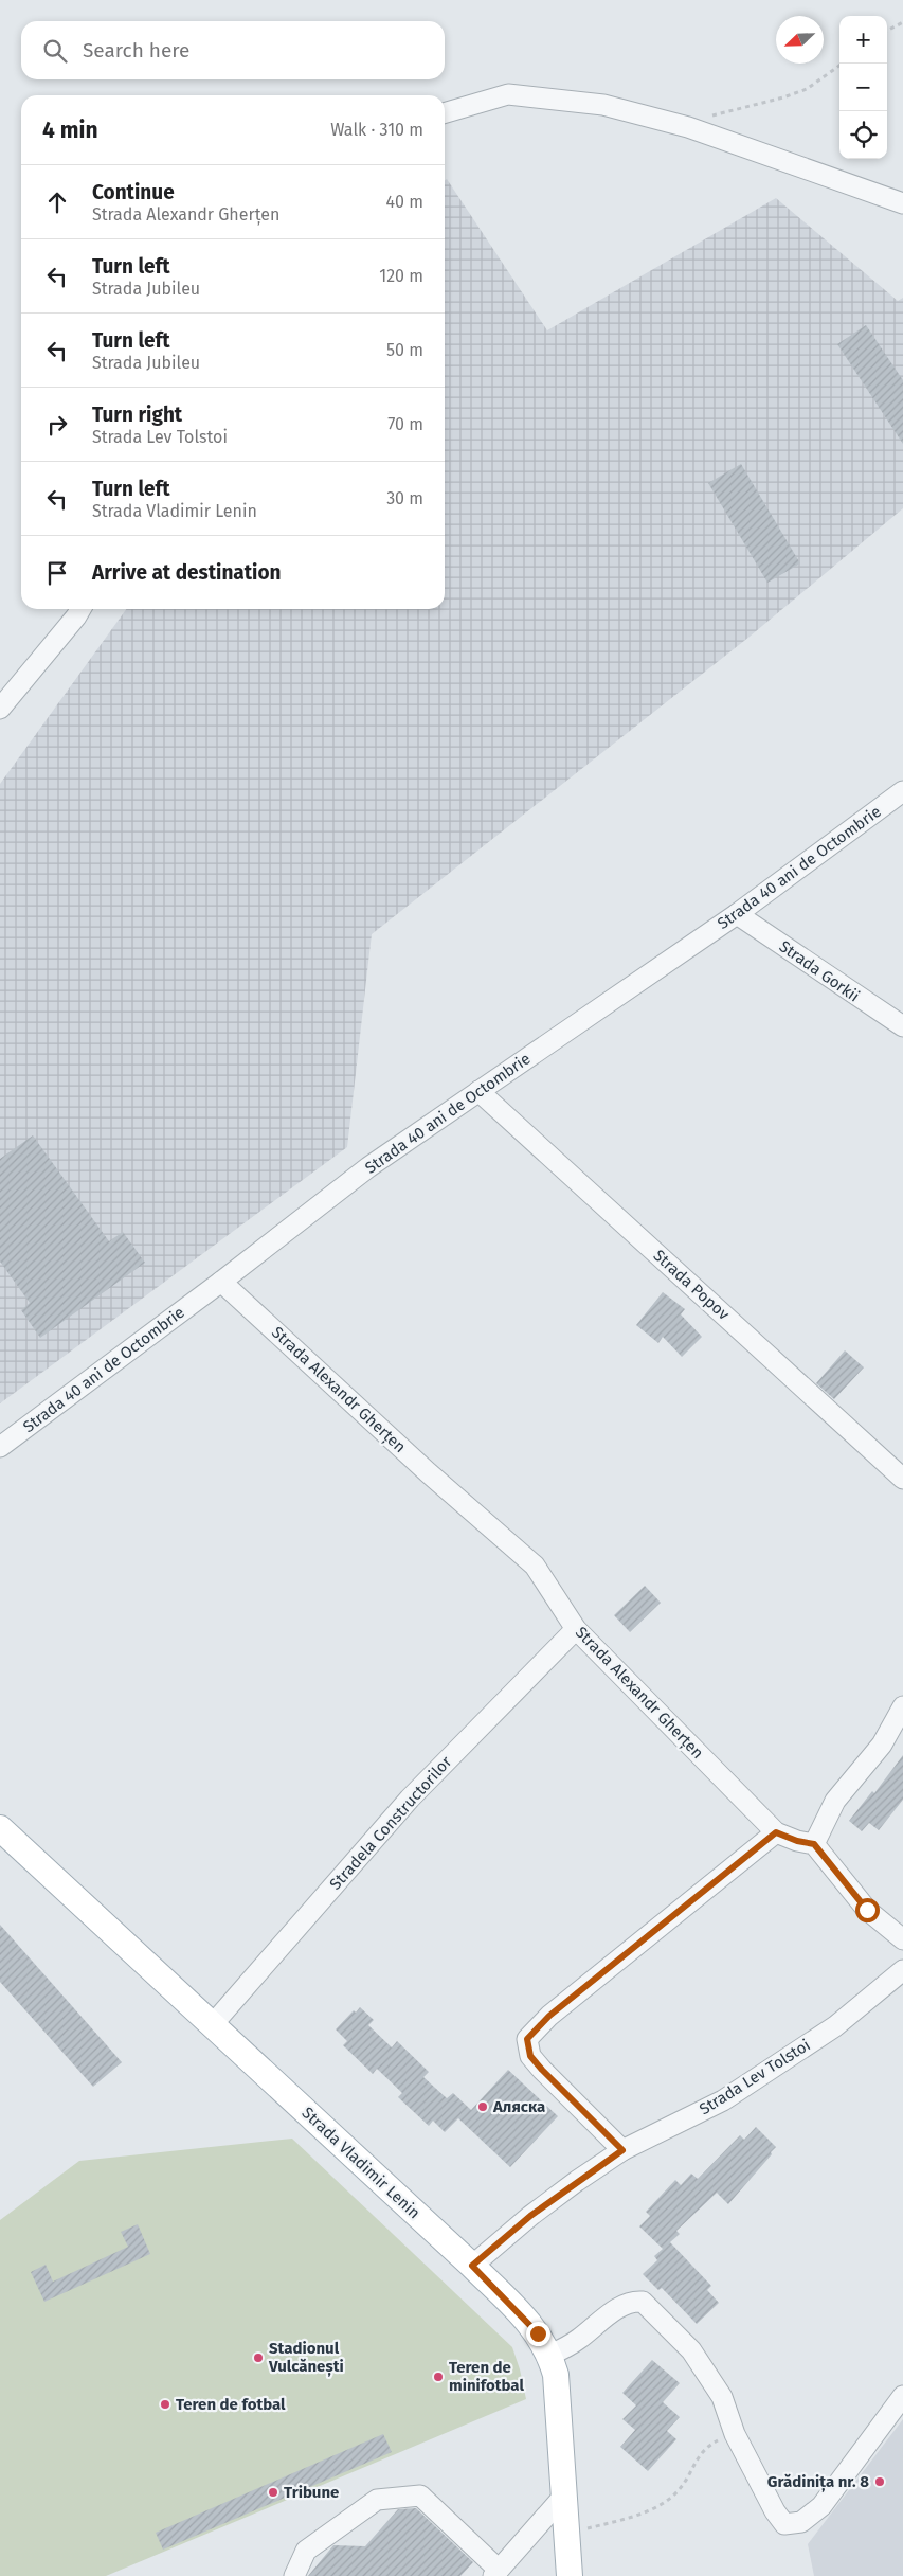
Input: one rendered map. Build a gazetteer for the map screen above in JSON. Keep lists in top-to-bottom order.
{
  "streets": {
    "main road": ["Strada Vladimir Lenin"],
    "street": [
      "Strada 40 ani de Octombrie",
      "Strada Gorkii",
      "Strada Popov",
      "Strada Alexandr Gherțen",
      "Stradela Constructorilor",
      "Strada Lev Tolstoi"
    ]
  },
  "crossings": [
    ["Strada 40 ani de Octombrie", "Strada Gorkii"],
    ["Strada 40 ani de Octombrie", "Strada Popov"],
    ["Strada 40 ani de Octombrie", "Strada Alexandr Gherțen"],
    ["Strada Alexandr Gherțen", "Stradela Constructorilor"],
    ["Stradela Constructorilor", "Strada Vladimir Lenin"],
    ["Strada Lev Tolstoi", "Strada Vladimir Lenin"]
  ],
  "places": [
    "Аляска",
    "Stadionul Vulcănești",
    "Teren de minifotbal",
    "Teren de fotbal",
    "Grădinița nr. 8",
    "Tribune"
  ],
  "north": "bottom left",
  "page": {
    "map_buttons": ["+", "−"],
    "search": "Search here",
    "heading": ["4 min", "Walk · 310 m"],
    "list": [
      ["Continue", "Strada Alexandr Gherțen", "40 m"],
      ["Turn left", "Strada Jubileu", "120 m"],
      ["Turn left", "Strada Jubileu", "50 m"],
      ["Turn right", "Strada Lev Tolstoi", "70 m"],
      ["Turn left", "Strada Vladimir Lenin", "30 m"],
      "Arrive at destination"
    ]
  }
}
